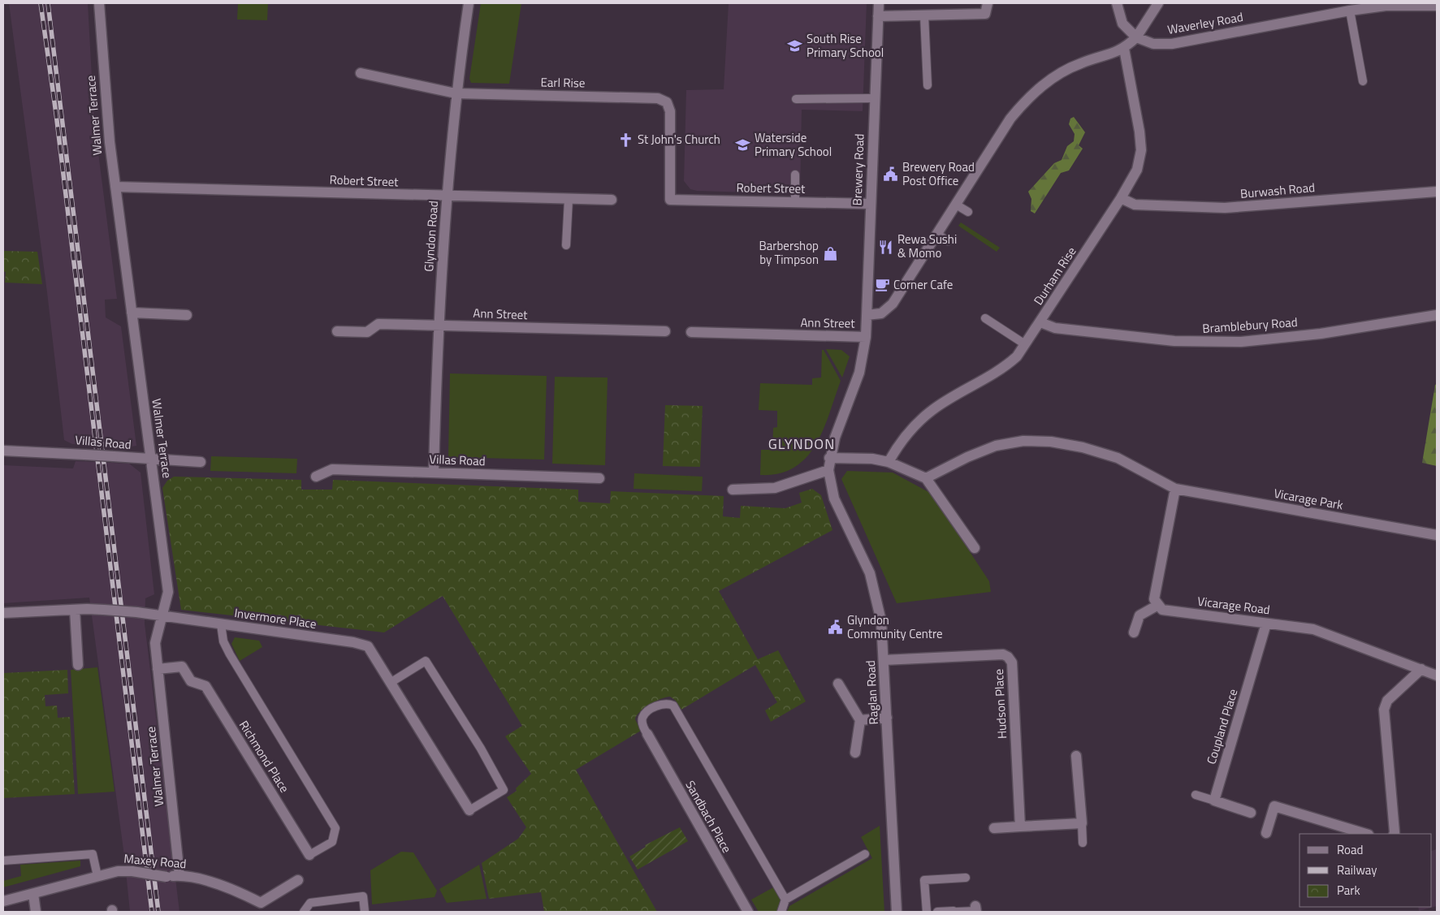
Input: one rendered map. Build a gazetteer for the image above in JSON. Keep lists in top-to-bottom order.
{
  "streets": {
    "street": [
      "Waverley Road",
      "Earl Rise",
      "Walmer Terrace",
      "Brewery Road",
      "Robert Street",
      "Burwash Road",
      "Glyndon Road",
      "Durham Rise",
      "Ann Street",
      "Bramblebury Road",
      "Villas Road",
      "Vicarage Park",
      "Vicarage Road",
      "Invermore Place",
      "Raglan Road",
      "Hudson Place",
      "Coupland Place",
      "Richmond Place",
      "Sandbach Place",
      "Maxey Road"
    ]
  },
  "crossings": [
    ["Earl Rise", "Robert Street"],
    ["Earl Rise", "Glyndon Road"],
    ["Walmer Terrace", "Robert Street"],
    ["Walmer Terrace", "Villas Road"],
    ["Walmer Terrace", "Invermore Place"],
    ["Walmer Terrace", "Richmond Place"],
    ["Walmer Terrace", "Maxey Road"],
    ["Brewery Road", "Robert Street"],
    ["Brewery Road", "Ann Street"],
    ["Robert Street", "Glyndon Road"],
    ["Burwash Road", "Durham Rise"],
    ["Glyndon Road", "Ann Street"],
    ["Glyndon Road", "Villas Road"],
    ["Durham Rise", "Bramblebury Road"],
    ["Vicarage Road", "Coupland Place"],
    ["Invermore Place", "Richmond Place"],
    ["Raglan Road", "Hudson Place"]
  ],
  "districts": ["GLYNDON"],
  "places": {
    "school or university": ["South Rise Primary School", "Waterside Primary School"],
    "church": ["St John's Church"],
    "public building": ["Brewery Road Post Office", "Glyndon Community Centre"],
    "restaurant": ["Rewa Sushi & Momo"],
    "shop": ["Barbershop by Timpson"],
    "cafe": ["Corner Cafe"]
  },
  "legend": ["Road", "Railway", "Park"]
}
